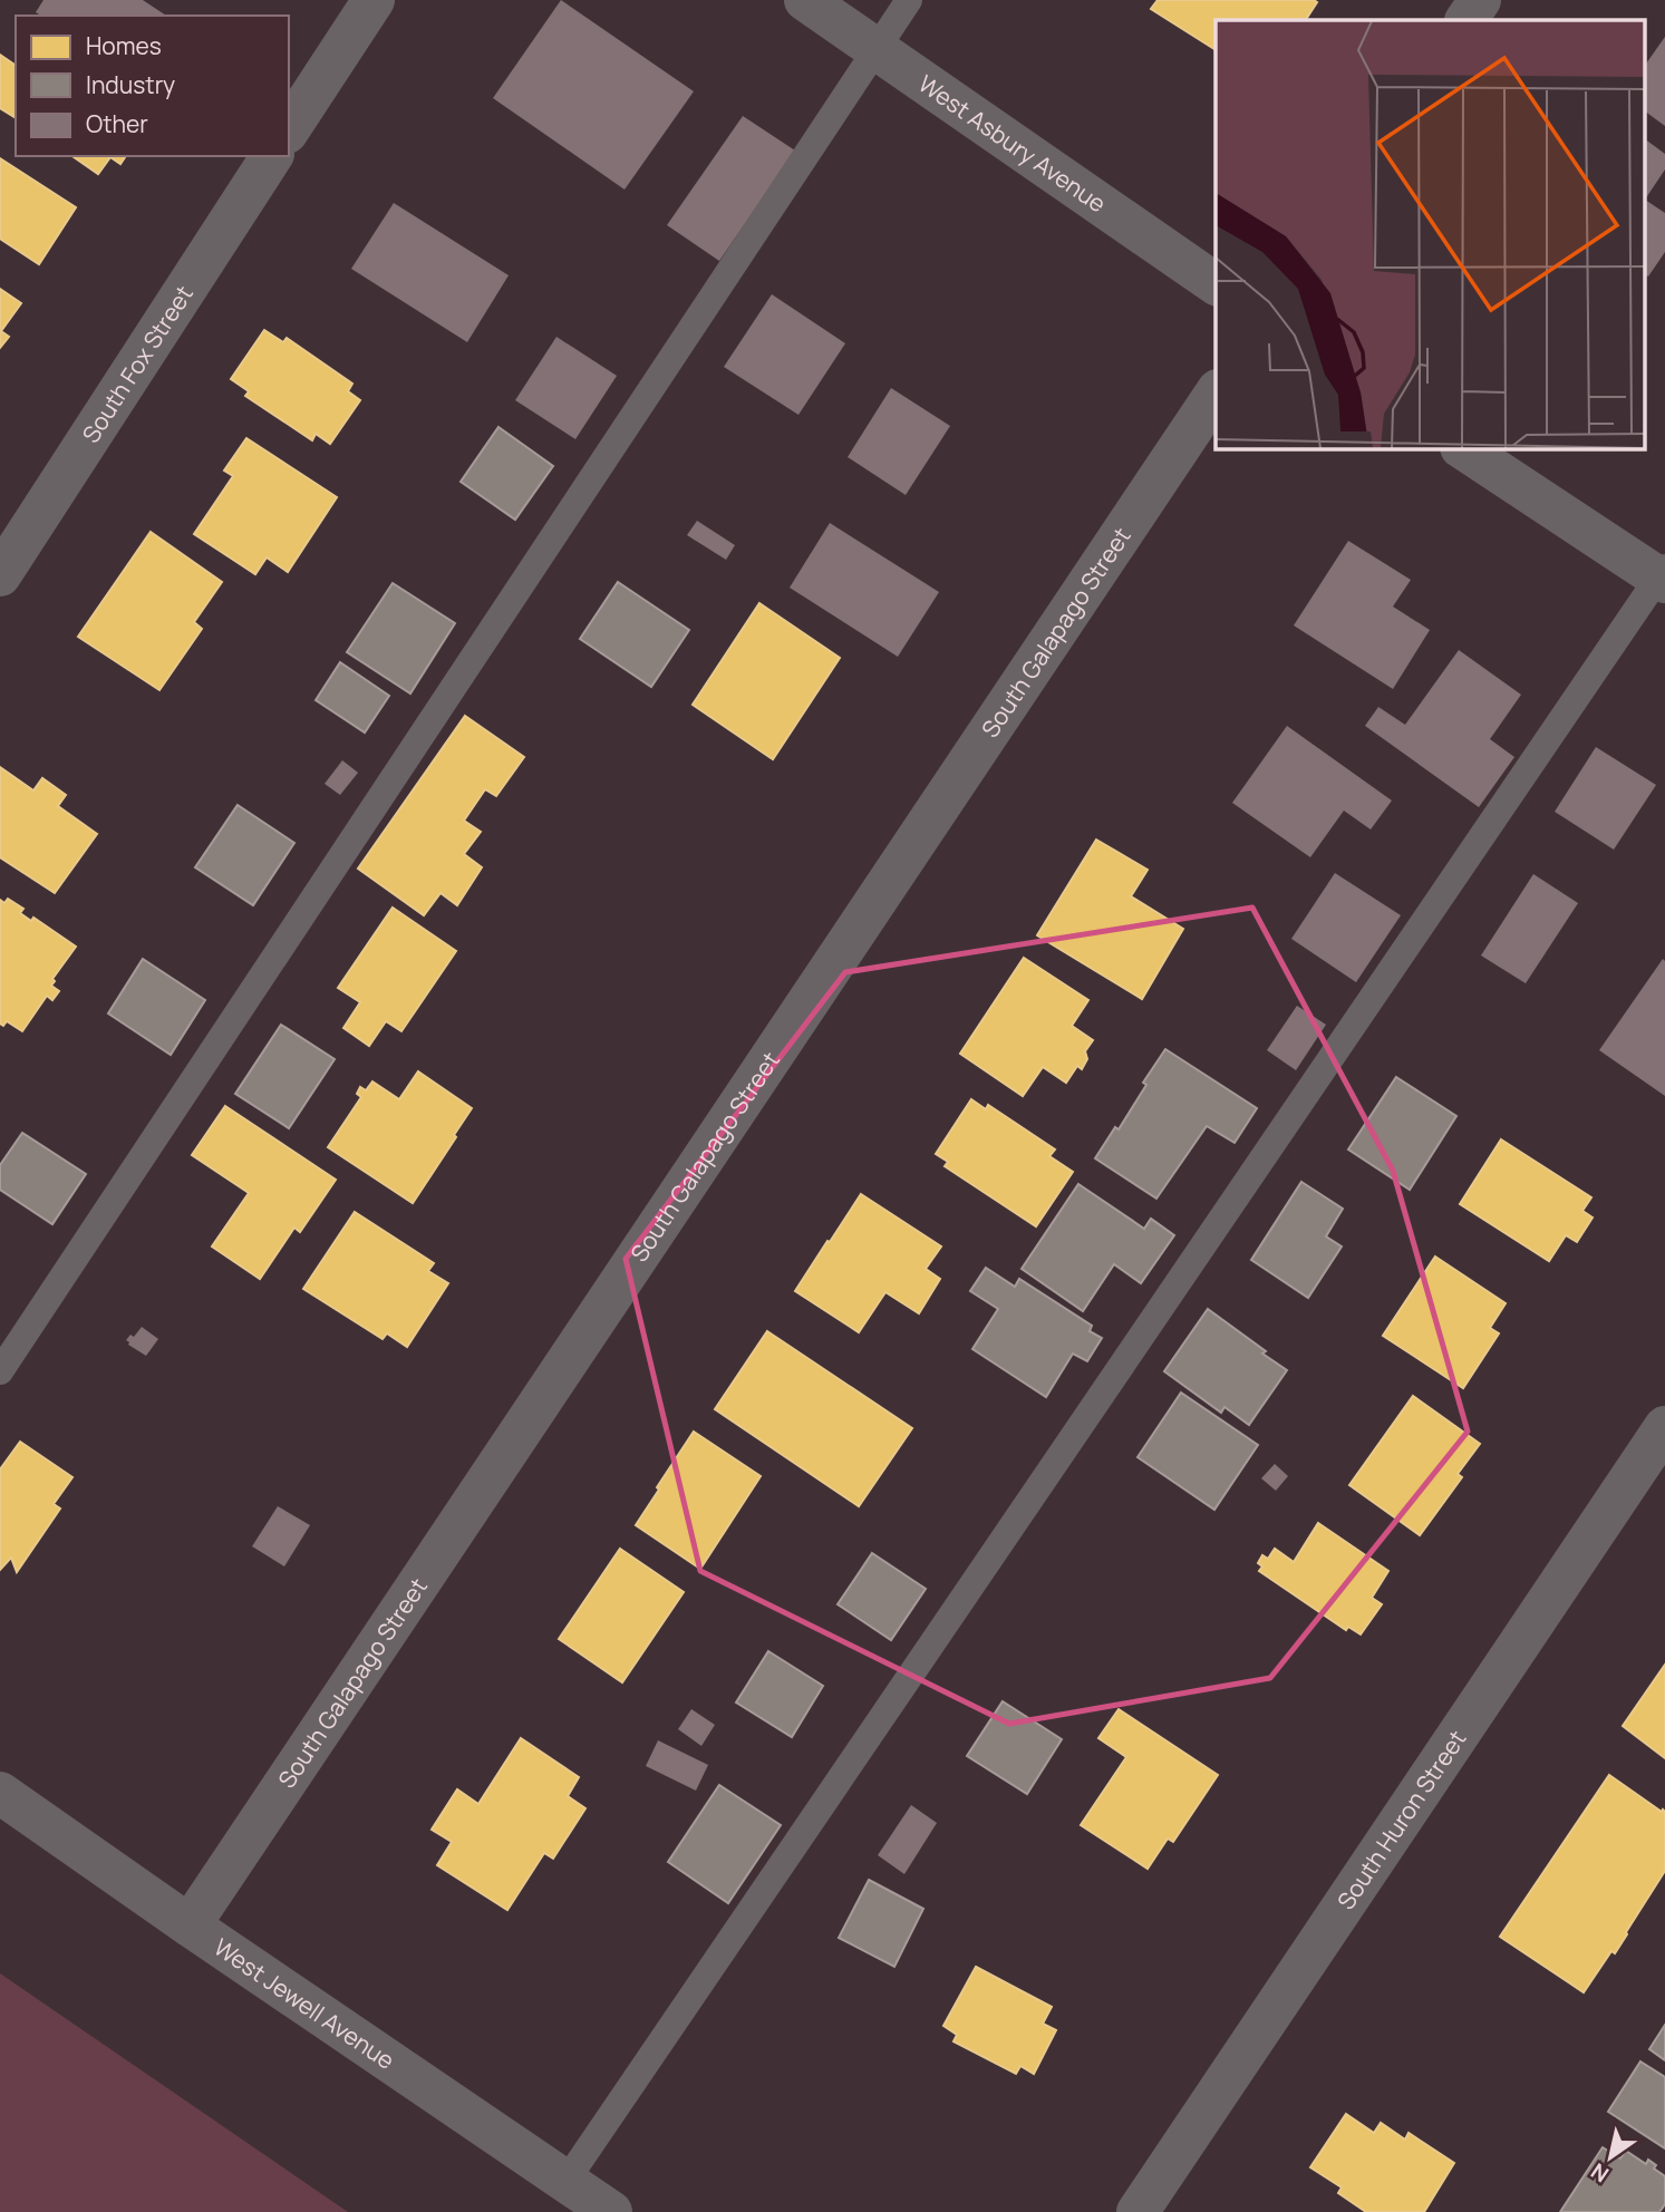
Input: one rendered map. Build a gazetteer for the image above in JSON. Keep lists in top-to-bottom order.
{
  "streets": {
    "street": [
      "West Asbury Avenue",
      "South Fox Street",
      "South Galapago Street",
      "South Huron Street",
      "West Jewell Avenue"
    ]
  },
  "crossings": [
    ["South Galapago Street", "West Jewell Avenue"]
  ],
  "legend": ["Homes", "Industry", "Other"],
  "north": "bottom left"
}
